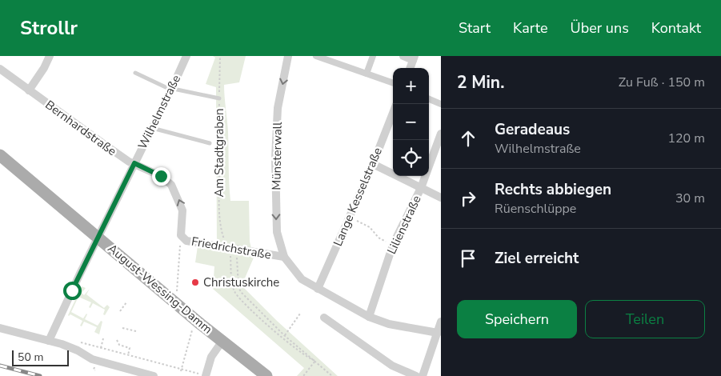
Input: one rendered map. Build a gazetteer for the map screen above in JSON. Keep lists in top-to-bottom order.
{
  "streets": {
    "main road": ["August-Wessing-Damm"],
    "street": [
      "Wilhelmstraße",
      "Bernhardstraße",
      "Münsterwall",
      "Lange Kesselstraße",
      "Lilienstraße",
      "Friedrichstraße"
    ],
    "path": ["Am Stadtgraben"]
  },
  "crossings": [
    ["Wilhelmstraße", "Bernhardstraße"],
    ["Wilhelmstraße", "August-Wessing-Damm"],
    ["Bernhardstraße", "Friedrichstraße"],
    ["Am Stadtgraben", "Friedrichstraße"],
    ["Münsterwall", "Friedrichstraße"]
  ],
  "one_way": ["Münsterwall"],
  "places": ["Christuskirche"],
  "scale_bar": "50 m",
  "page": {
    "header": "Strollr",
    "nav": [
      "Start",
      "Karte",
      "Über uns",
      "Kontakt"
    ],
    "heading": ["2 Min.", "Zu Fuß · 150 m"],
    "map_buttons": ["+", "−"],
    "list": [
      ["Geradeaus", "Wilhelmstraße", "120 m"],
      ["Rechts abbiegen", "Rüenschlüppe", "30 m"],
      "Ziel erreicht"
    ],
    "buttons": ["Speichern", "Teilen"],
    "scale": "50 m"
  }
}
